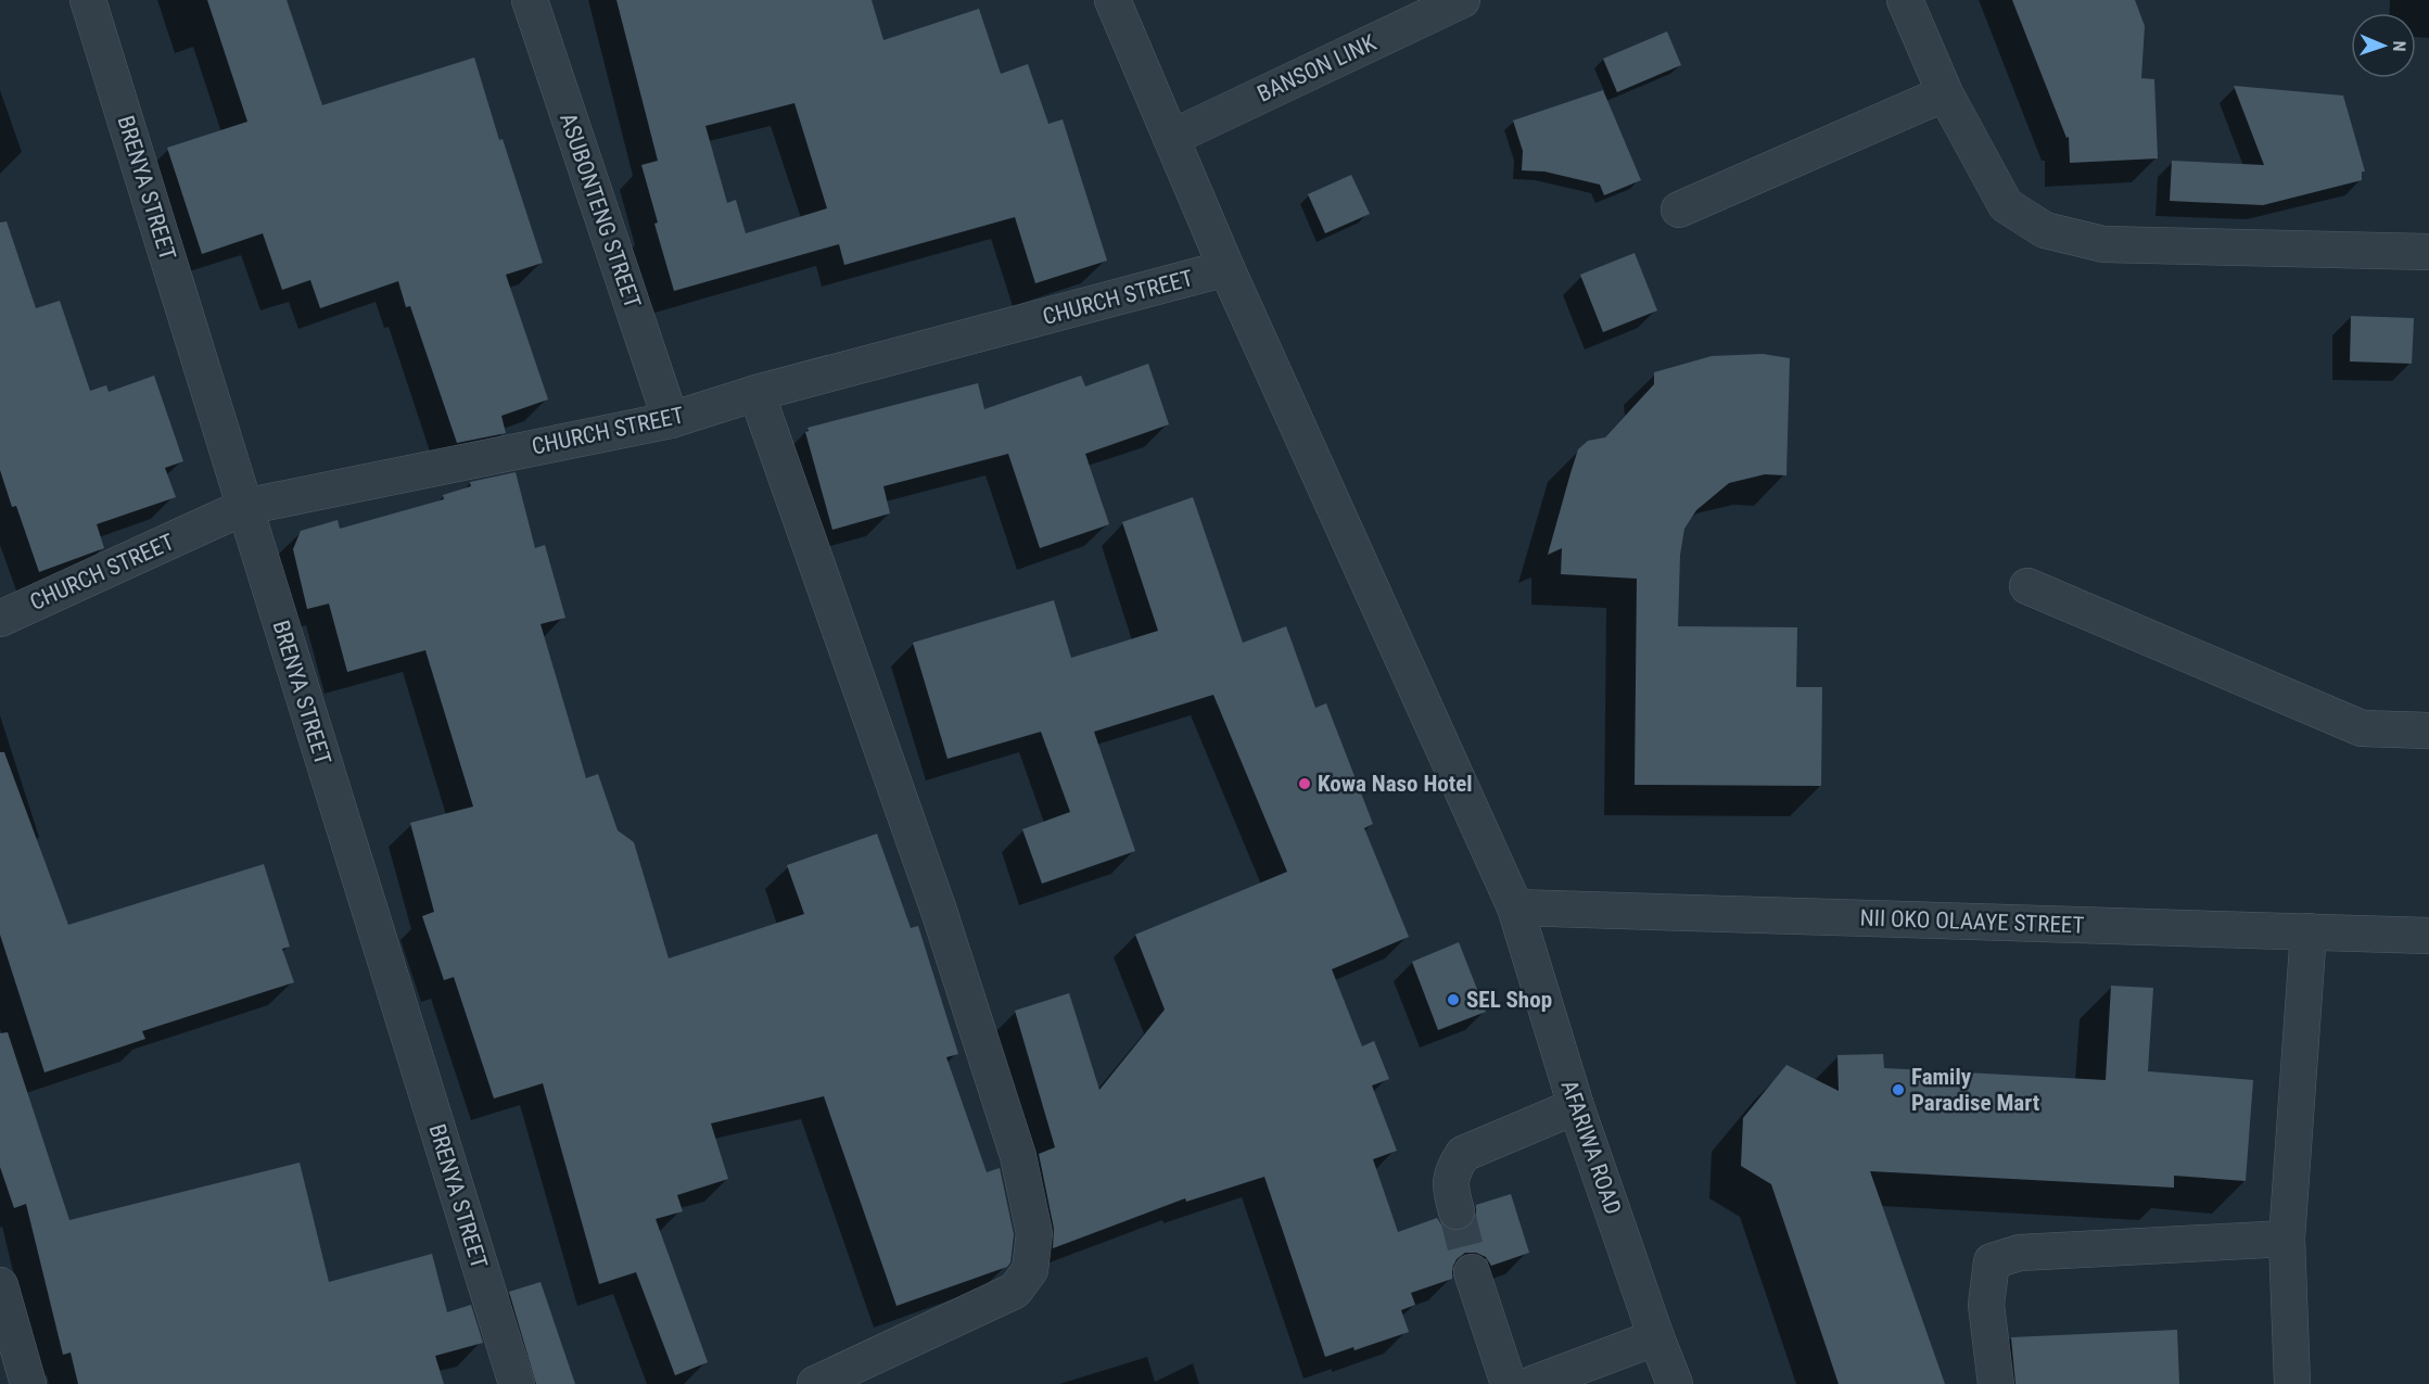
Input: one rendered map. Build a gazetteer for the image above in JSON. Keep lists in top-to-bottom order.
{
  "streets": {
    "street": [
      "BANSON LINK",
      "BRENYA STREET",
      "ASUBONTENG STREET",
      "CHURCH STREET",
      "NII OKO OLAAYE STREET",
      "AFARIWA ROAD"
    ]
  },
  "crossings": [
    ["BANSON LINK", "AFARIWA ROAD"],
    ["BRENYA STREET", "CHURCH STREET"],
    ["ASUBONTENG STREET", "CHURCH STREET"],
    ["CHURCH STREET", "AFARIWA ROAD"],
    ["NII OKO OLAAYE STREET", "AFARIWA ROAD"]
  ],
  "places": ["Kowa Naso Hotel", "SEL Shop", "Family Paradise Mart"],
  "north": "right"
}
